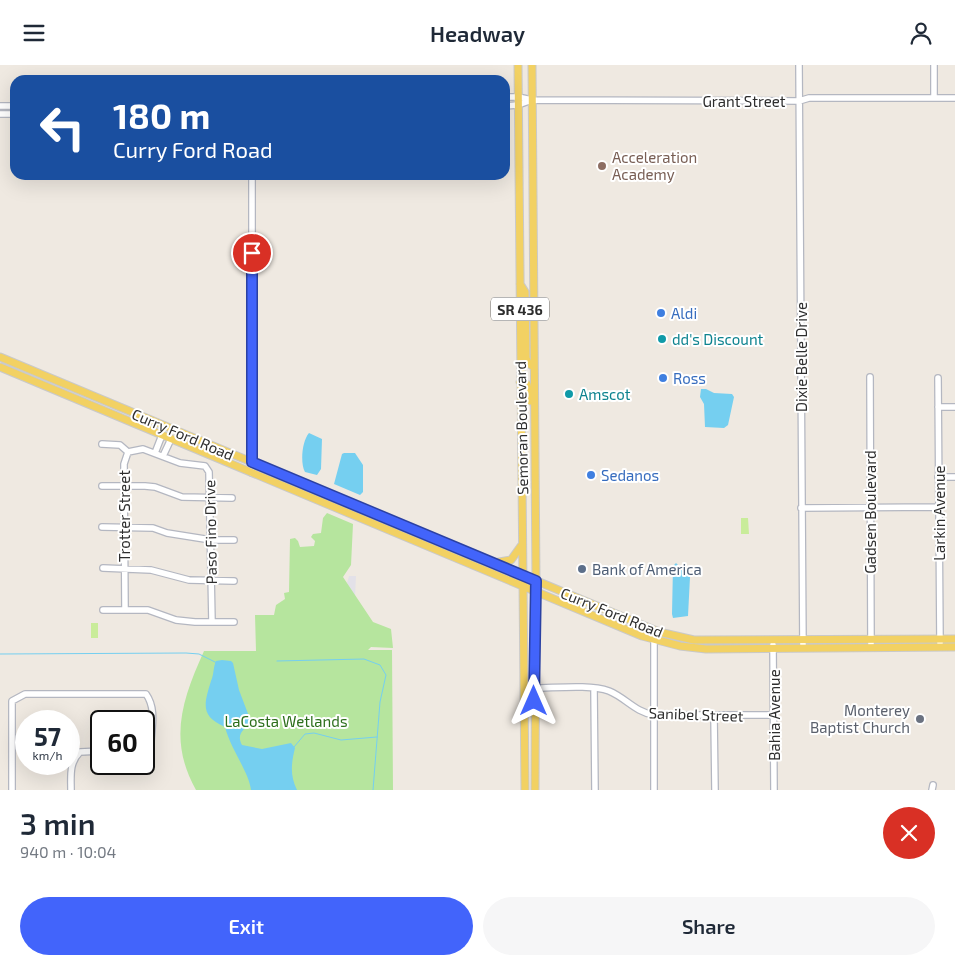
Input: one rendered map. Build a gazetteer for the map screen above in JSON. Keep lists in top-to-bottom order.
{
  "streets": {
    "main road": ["SR 436", "Semoran Boulevard", "Curry Ford Road"],
    "street": [
      "Grant Street",
      "Dixie Belle Drive",
      "Gadsen Boulevard",
      "Larkin Avenue",
      "Trotter Street",
      "Paso Fino Drive",
      "Sanibel Street",
      "Bahia Avenue"
    ]
  },
  "crossings": [
    ["Grant Street", "Dixie Belle Drive"],
    ["Grant Street", "Semoran Boulevard"],
    ["Dixie Belle Drive", "Curry Ford Road"],
    ["Semoran Boulevard", "Curry Ford Road"],
    ["Semoran Boulevard", "Sanibel Street"],
    ["Curry Ford Road", "Gadsen Boulevard"],
    ["Curry Ford Road", "Larkin Avenue"],
    ["Curry Ford Road", "Bahia Avenue"],
    ["Trotter Street", "Paso Fino Drive"],
    ["Sanibel Street", "Bahia Avenue"]
  ],
  "parks": ["LaCosta Wetlands"],
  "places": [
    "Acceleration Academy",
    "Aldi",
    "dd's Discount",
    "Ross",
    "Amscot",
    "Sedanos",
    "Bank of America",
    "Monterey Baptist Church"
  ],
  "page": {
    "header": "Headway",
    "turn": ["180 m", "Curry Ford Road"],
    "speed": "57 km/h",
    "limit": "60",
    "heading": ["3 min", "940 m · 10:04"],
    "buttons": ["Exit", "Share"]
  }
}
